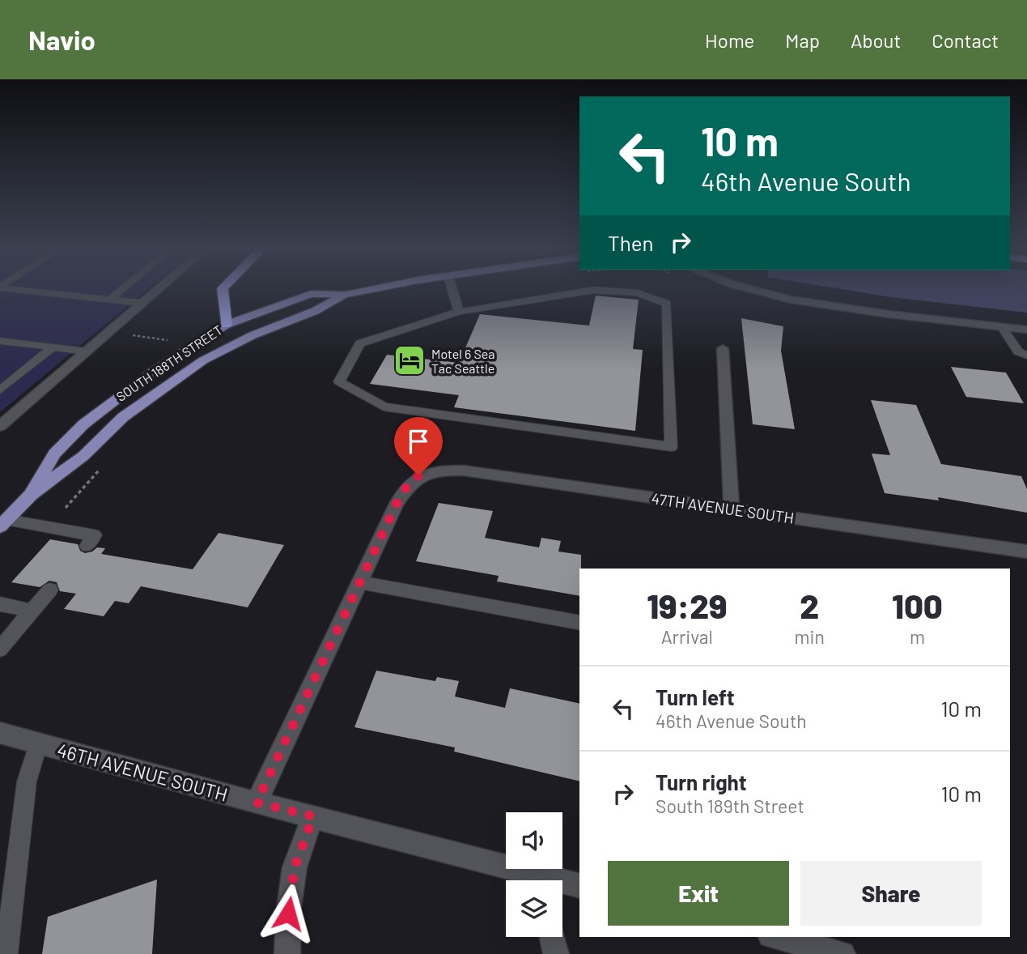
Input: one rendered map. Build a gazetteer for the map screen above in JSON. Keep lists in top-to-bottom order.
{
  "streets": {
    "main road": ["SOUTH 188TH STREET"],
    "street": ["47TH AVENUE SOUTH", "46TH AVENUE SOUTH"]
  },
  "places": {
    "hotel": ["Motel 6 Sea Tac Seattle"]
  },
  "page": {
    "header": "Navio",
    "nav": [
      "Home",
      "Map",
      "About",
      "Contact"
    ],
    "turn": ["10 m", "46th Avenue South"],
    "then": "Then",
    "eta": [
      "19:29",
      "Arrival",
      "2",
      "min",
      "100",
      "m"
    ],
    "list": [
      {
        "name": "Turn left",
        "note": "46th Avenue South",
        "value": "10 m"
      },
      {
        "name": "Turn right",
        "note": "South 189th Street",
        "value": "10 m"
      }
    ],
    "buttons": ["Exit", "Share"]
  }
}
